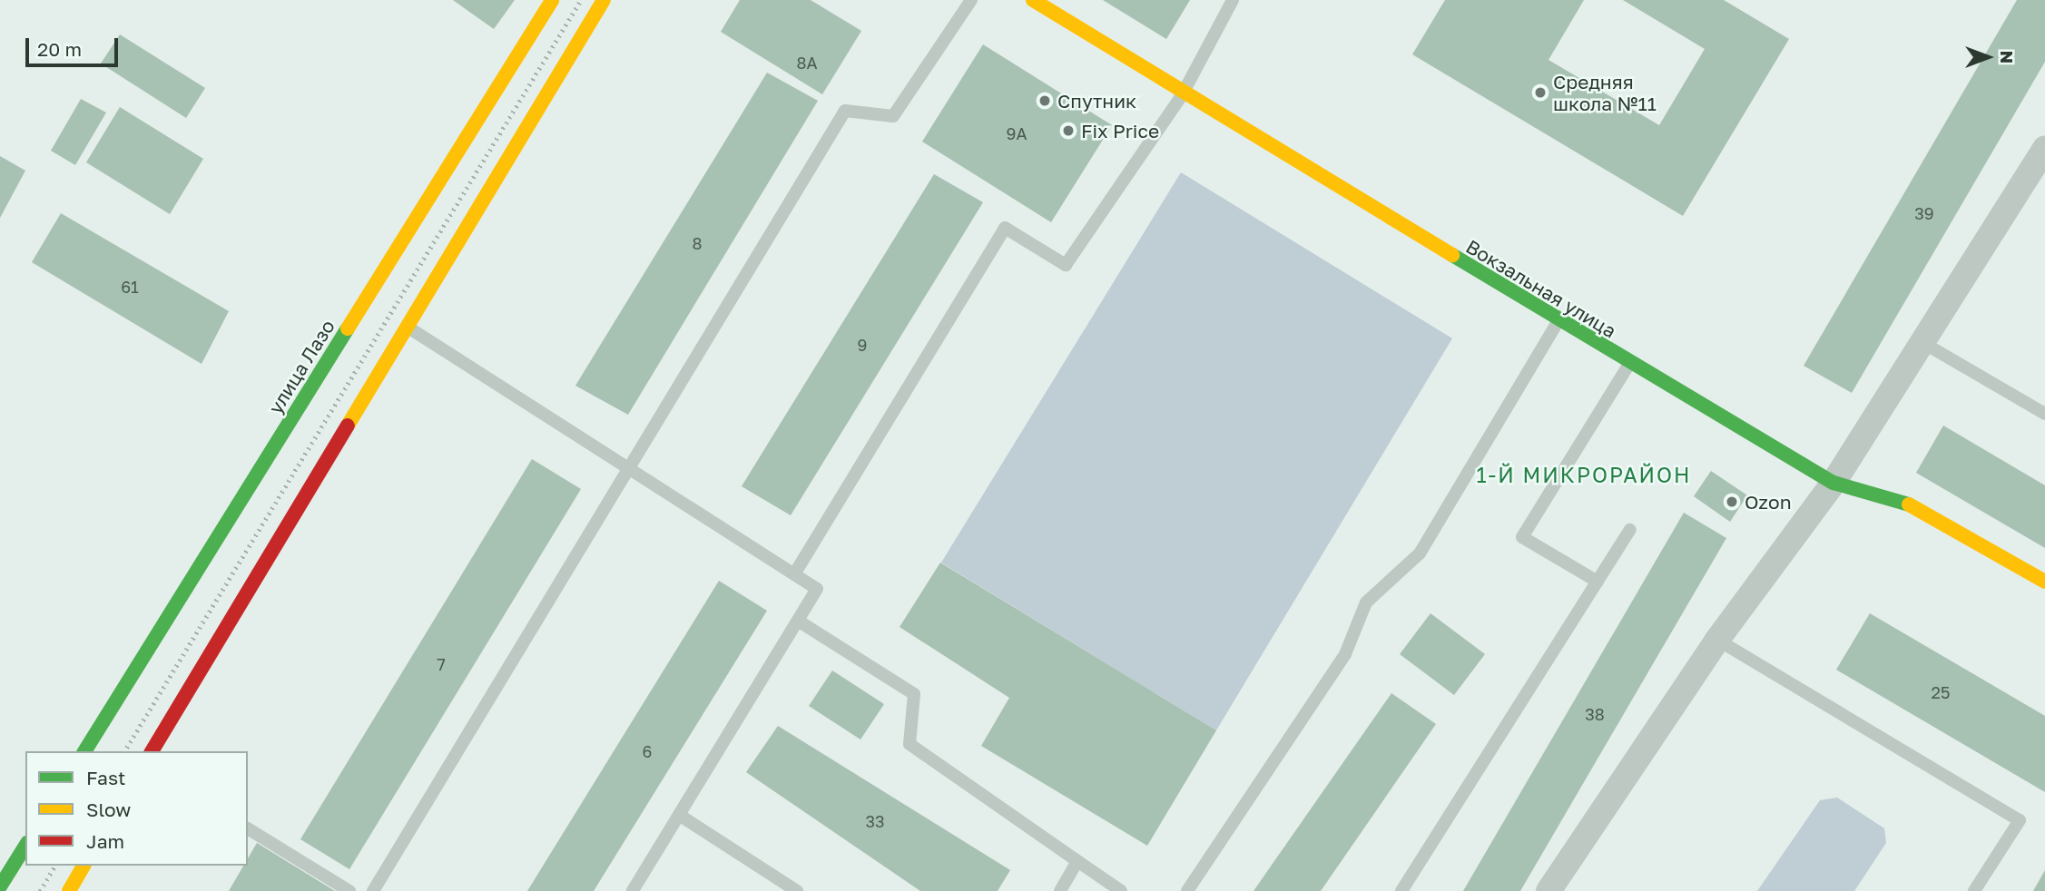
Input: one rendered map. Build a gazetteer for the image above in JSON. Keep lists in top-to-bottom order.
{
  "streets": {
    "main road": ["Вокзальная улица", "улица Лазо"]
  },
  "districts": ["1-Й МИКРОРАЙОН"],
  "places": [
    "Средняя школа №11",
    "Спутник",
    "Fix Price",
    "Ozon"
  ],
  "house_numbers": [
    "8А",
    "9А",
    "39",
    "8",
    "61",
    "9",
    "7",
    "25",
    "38",
    "6",
    "33"
  ],
  "legend": ["Fast", "Slow", "Jam"],
  "scale_bar": "20 m",
  "north": "right"
}
